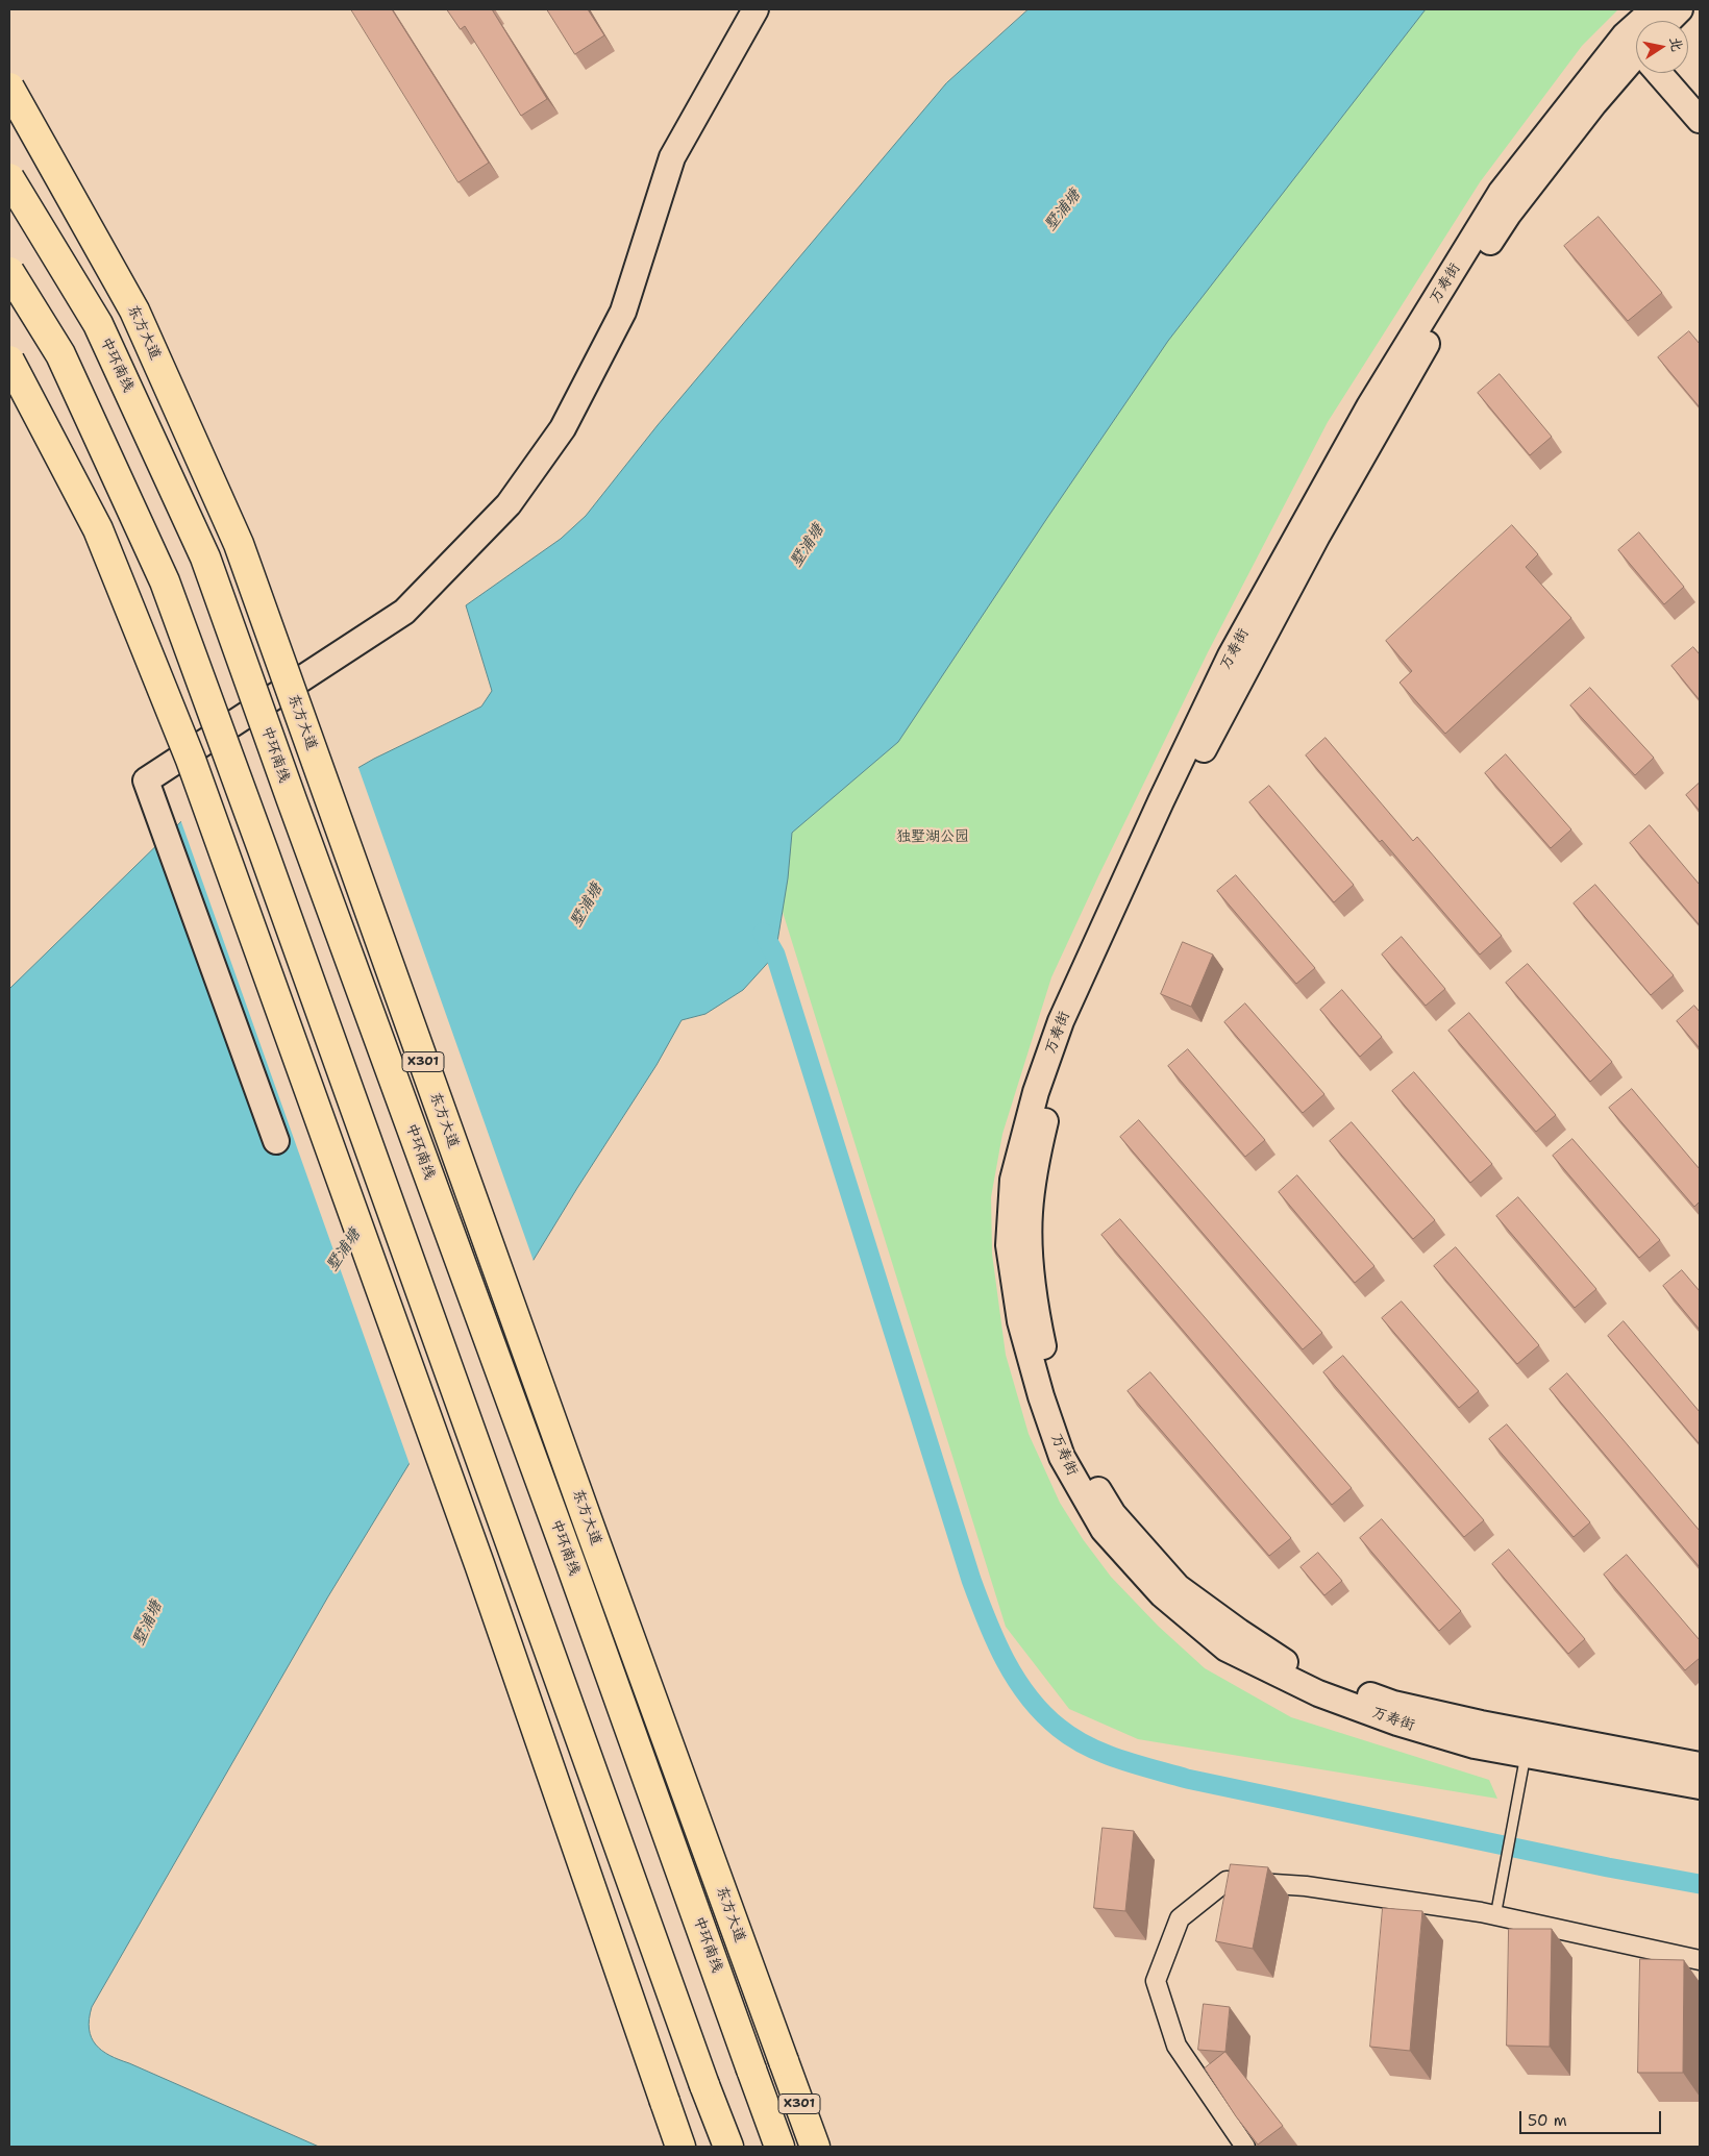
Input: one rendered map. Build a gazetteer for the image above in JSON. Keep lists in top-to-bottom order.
{
  "streets": {
    "main road": ["东方大道", "中环南线", "X301"],
    "street": ["万寿街"]
  },
  "water": ["墅浦塘"],
  "parks": ["独墅湖公园"],
  "scale_bar": "50 m",
  "north": "right"
}
